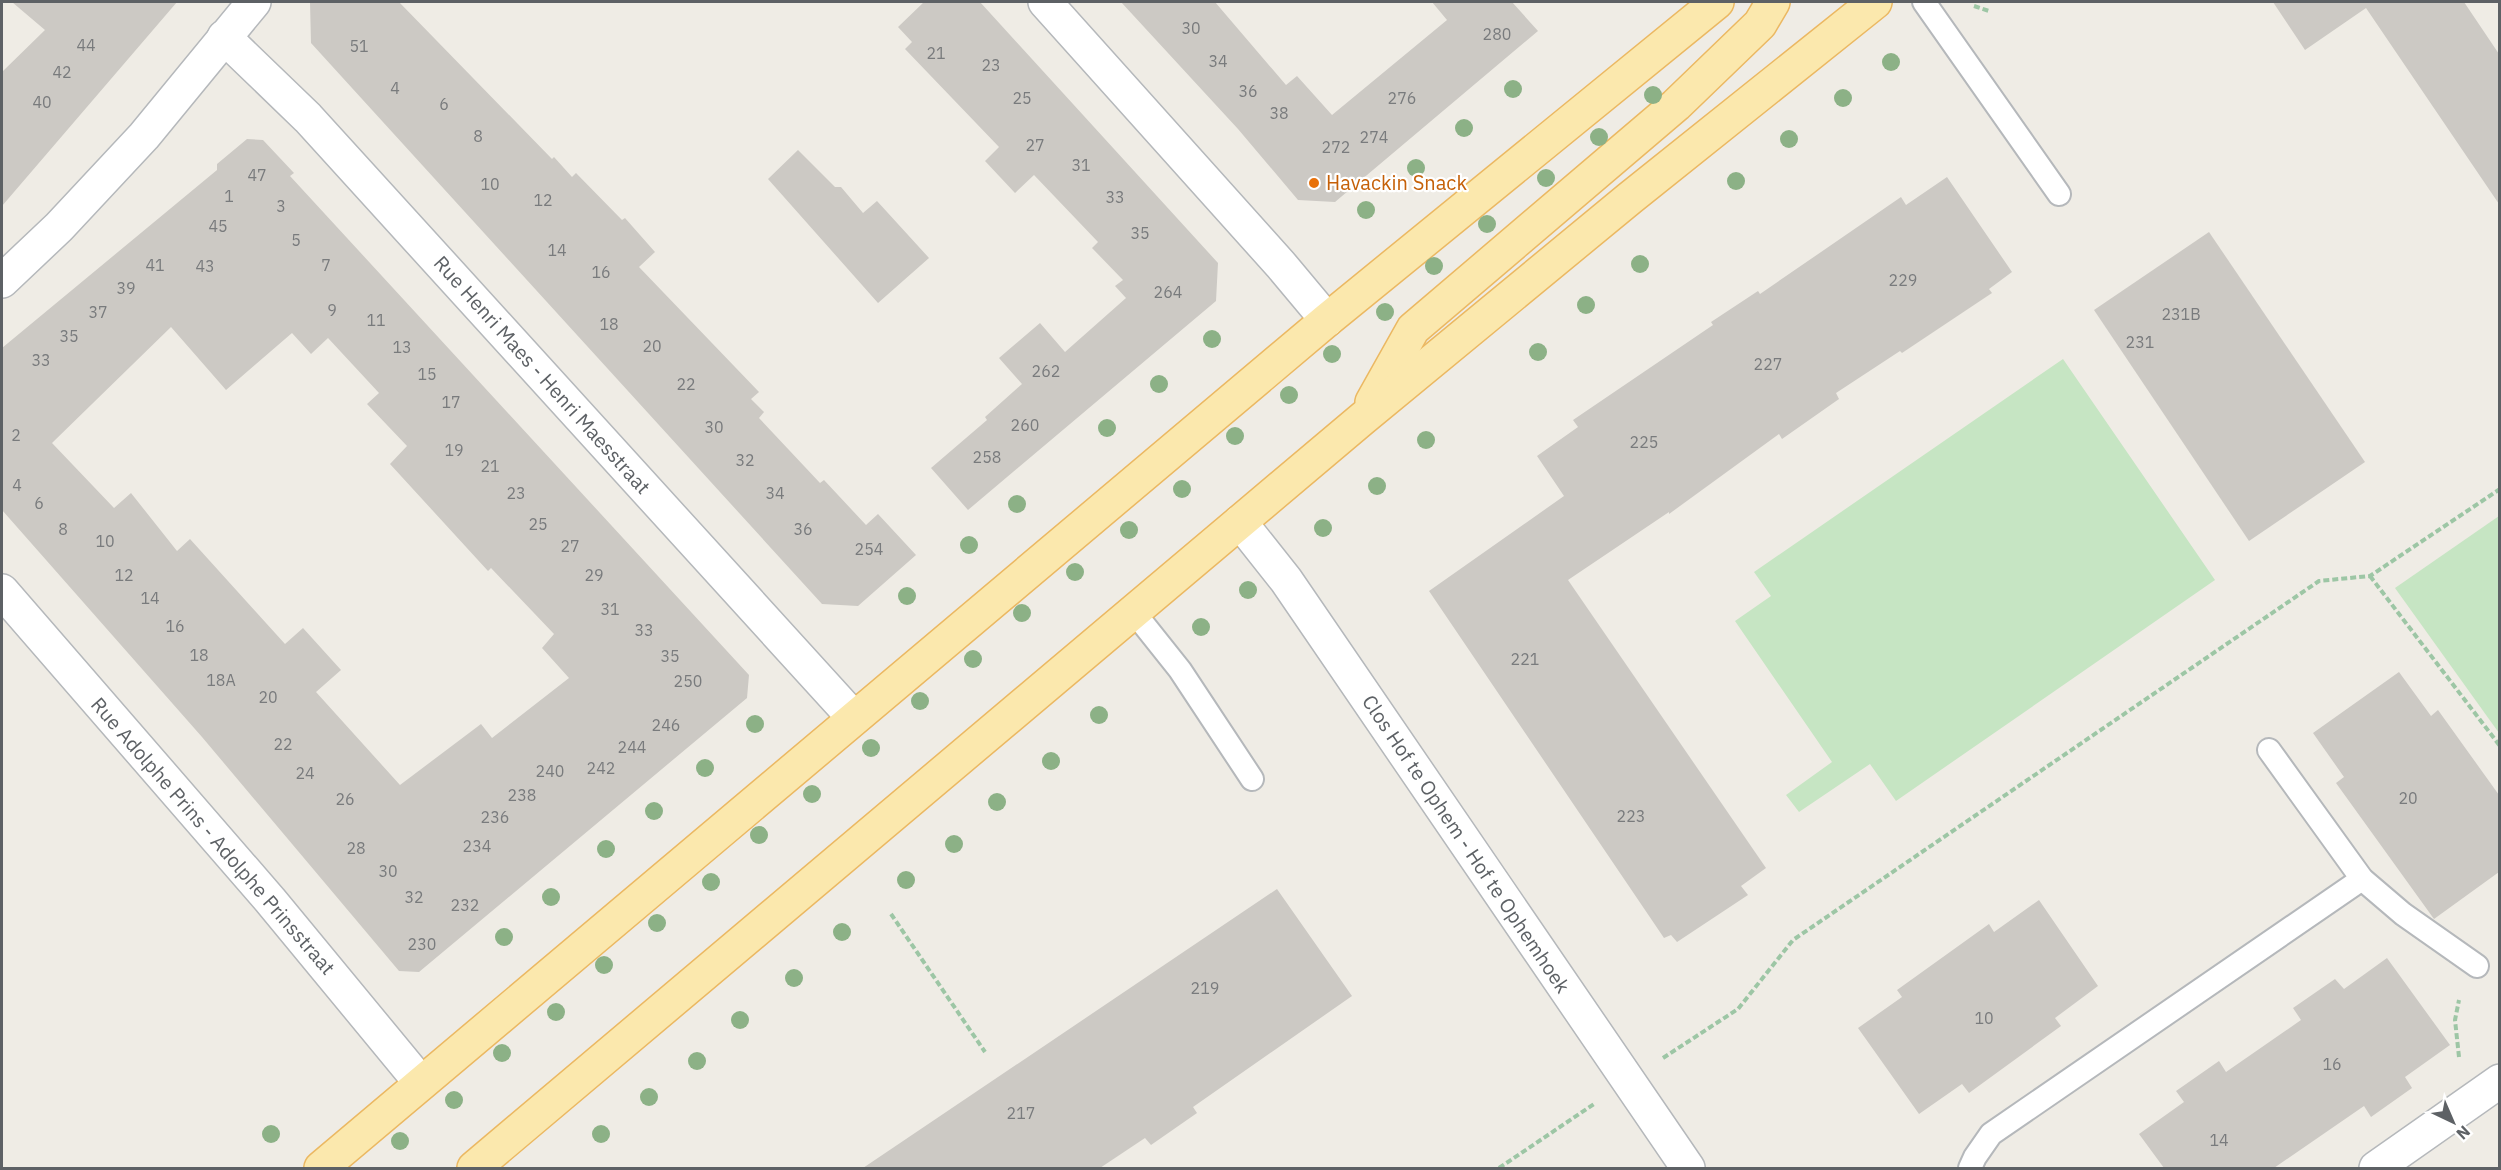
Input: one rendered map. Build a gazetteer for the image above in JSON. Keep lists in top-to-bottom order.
{
  "streets": {
    "street": ["Rue Henri Maes - Henri Maesstraat", "Rue Adolphe Prins - Adolphe Prinsstraat", "Clos Hof te Ophem - Hof te Ophemhoek"]
  },
  "places": ["Havackin Snack"],
  "house_numbers": [
    "30",
    "280",
    "44",
    "51",
    "21",
    "34",
    "23",
    "42",
    "4",
    "36",
    "25",
    "276",
    "40",
    "6",
    "38",
    "8",
    "274",
    "27",
    "272",
    "31",
    "47",
    "10",
    "1",
    "33",
    "12",
    "3",
    "45",
    "35",
    "5",
    "14",
    "41",
    "7",
    "43",
    "16",
    "229",
    "39",
    "264",
    "9",
    "37",
    "231B",
    "11",
    "18",
    "35",
    "231",
    "20",
    "13",
    "33",
    "227",
    "262",
    "15",
    "22",
    "17",
    "260",
    "30",
    "2",
    "225",
    "19",
    "258",
    "32",
    "21",
    "4",
    "23",
    "34",
    "6",
    "25",
    "8",
    "36",
    "10",
    "27",
    "254",
    "12",
    "29",
    "14",
    "31",
    "16",
    "33",
    "18",
    "35",
    "221",
    "18A",
    "250",
    "20",
    "246",
    "22",
    "244",
    "242",
    "240",
    "24",
    "238",
    "20",
    "26",
    "223",
    "236",
    "234",
    "28",
    "30",
    "32",
    "232",
    "230",
    "219",
    "10",
    "16",
    "217",
    "14"
  ],
  "north": "bottom right"
}
